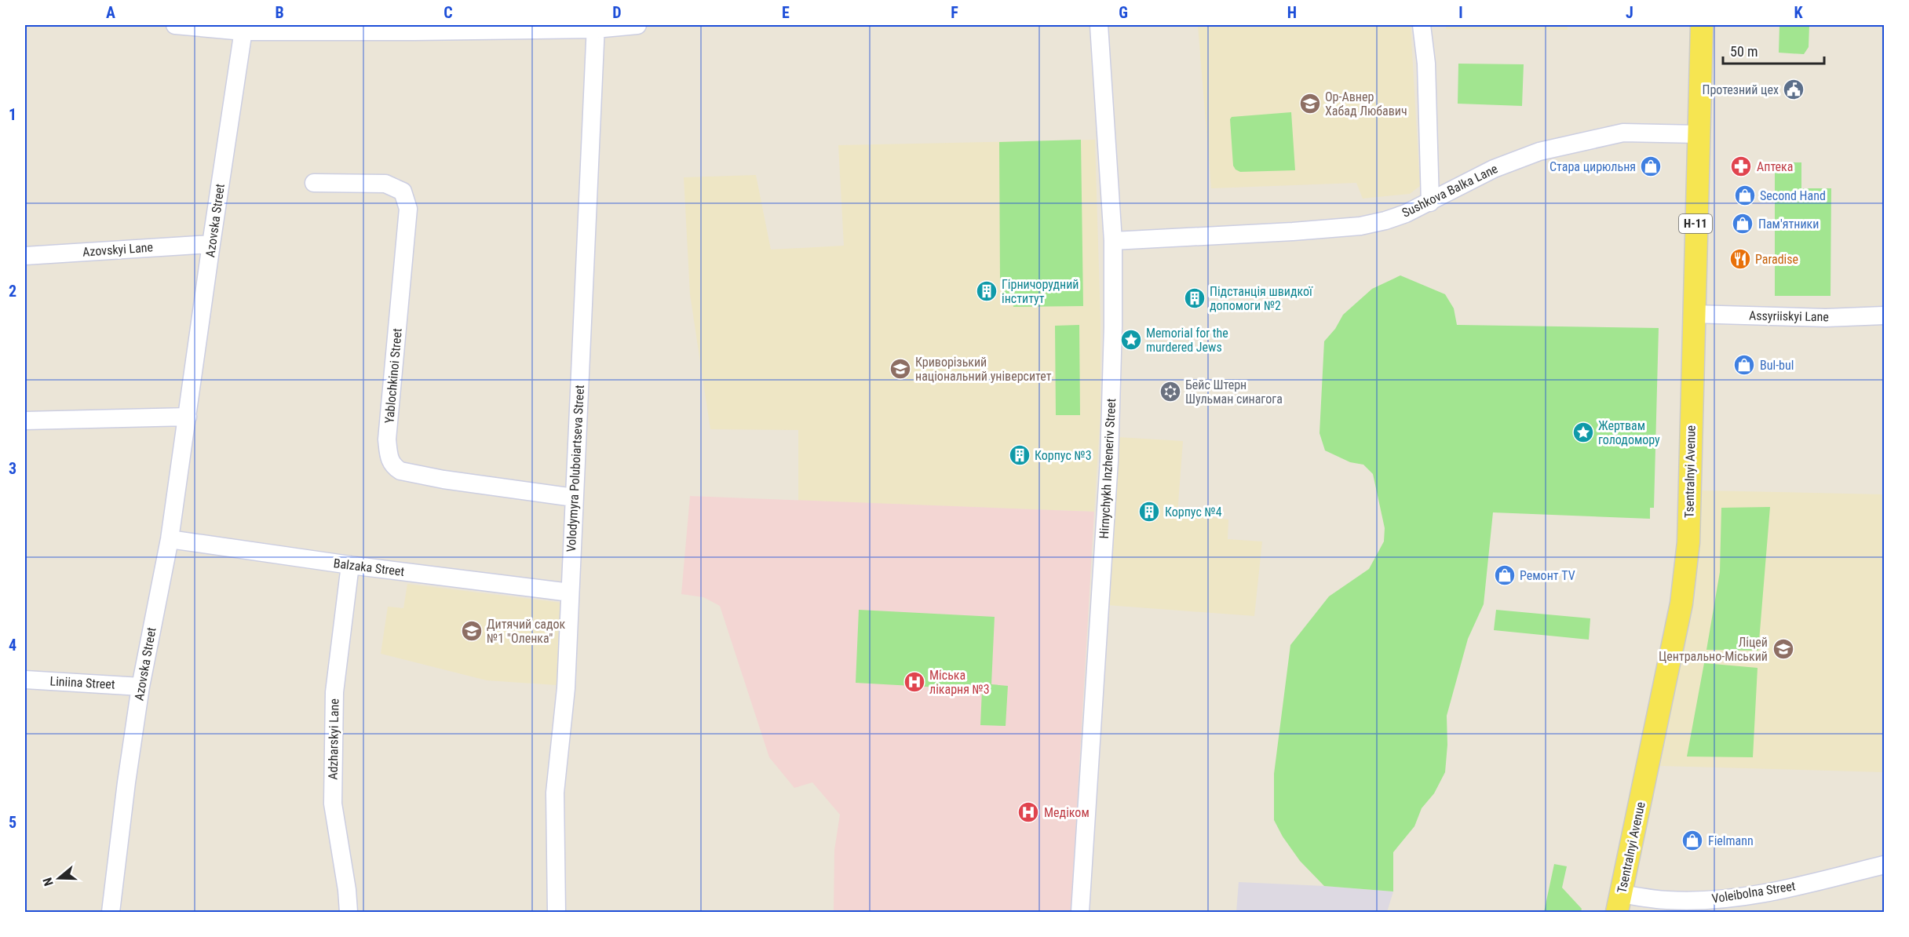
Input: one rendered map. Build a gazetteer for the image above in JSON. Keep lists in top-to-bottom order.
{
  "streets": {
    "main road": ["Н-11", "Tsentralnyi Avenue"],
    "street": [
      "Sushkova Balka Lane",
      "Azovska Street",
      "Azovskyi Lane",
      "Assyriiskyi Lane",
      "Yablochkinoi Street",
      "Volodymyra Poluboiartseva Street",
      "Hirnychykh Inzheneriv Street",
      "Balzaka Street",
      "Liniina Street",
      "Adzharskyi Lane",
      "Voleibolna Street"
    ]
  },
  "crossings": [
    ["Sushkova Balka Lane", "Hirnychykh Inzheneriv Street"],
    ["Sushkova Balka Lane", "Tsentralnyi Avenue"],
    ["Azovska Street", "Azovskyi Lane"],
    ["Azovska Street", "Balzaka Street"],
    ["Azovska Street", "Liniina Street"],
    ["Assyriiskyi Lane", "Tsentralnyi Avenue"],
    ["Yablochkinoi Street", "Volodymyra Poluboiartseva Street"],
    ["Volodymyra Poluboiartseva Street", "Balzaka Street"],
    ["Tsentralnyi Avenue", "Voleibolna Street"],
    ["Balzaka Street", "Adzharskyi Lane"]
  ],
  "places": {
    "public building": ["Протезний цех"],
    "school or university": [
      "Ор-Авнер Хабад Любавич",
      "Криворізький національний університет",
      "Дитячий садок №1 \"Оленка\"",
      "Ліцей Центрально-Міський"
    ],
    "shop": [
      "Стара цирюльня",
      "Second Hand",
      "Пам'ятники",
      "Bul-bul",
      "Ремонт TV",
      "Fielmann"
    ],
    "pharmacy": ["Аптека"],
    "restaurant": ["Paradise"],
    "building": [
      "Гірничорудний інститут",
      "Підстанція швидкої допомоги №2",
      "Корпус №3",
      "Корпус №4"
    ],
    "place": ["Memorial for the murdered Jews", "Жертвам голодомору"],
    "synagogue": ["Бейс Штерн Шульман синагога"],
    "hospital": ["Міська лікарня №3", "Медіком"]
  },
  "scale_bar": "50 m",
  "north": "left",
  "grid": {
    "columns": [
      "A",
      "B",
      "C",
      "D",
      "E",
      "F",
      "G",
      "H",
      "I",
      "J",
      "K"
    ],
    "rows": [
      "1",
      "2",
      "3",
      "4",
      "5"
    ]
  }
}
